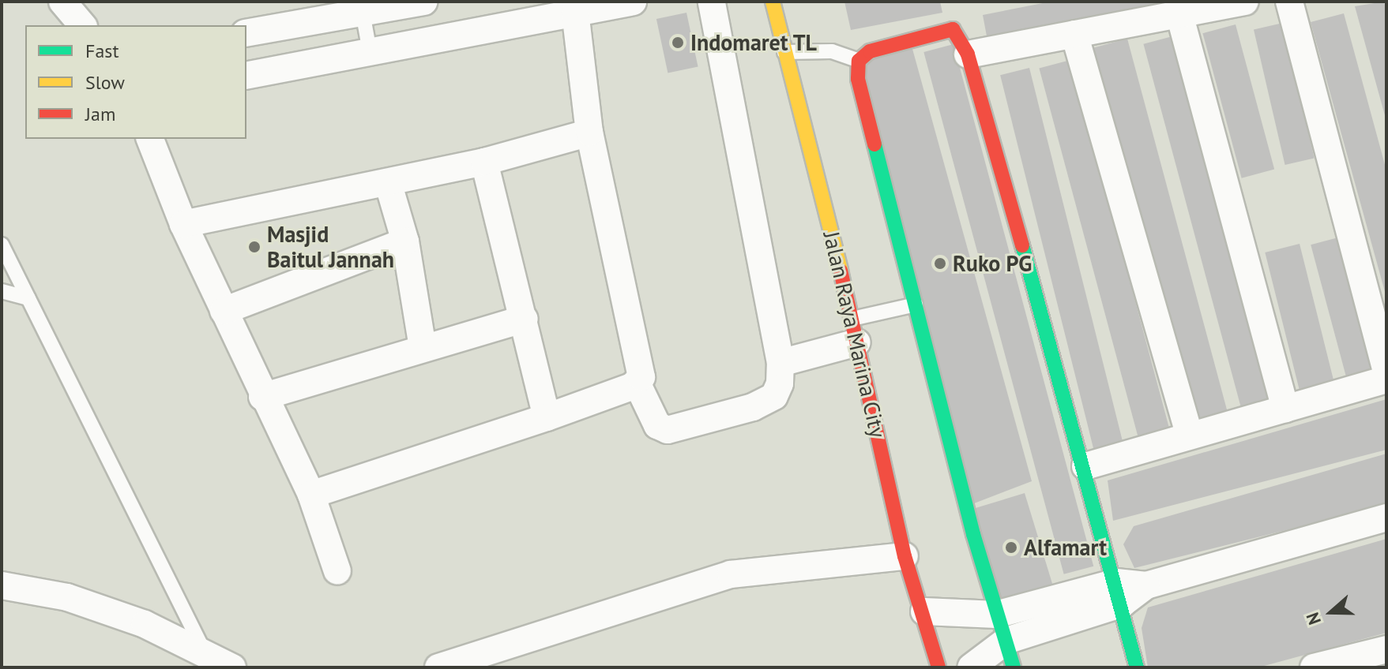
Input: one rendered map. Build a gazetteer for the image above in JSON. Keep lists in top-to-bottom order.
{
  "streets": {
    "street": ["Jalan Raya Marina City"]
  },
  "places": [
    "Indomaret TL",
    "Masjid Baitul Jannah",
    "Ruko PG",
    "Alfamart"
  ],
  "legend": ["Fast", "Slow", "Jam"],
  "north": "left"
}
